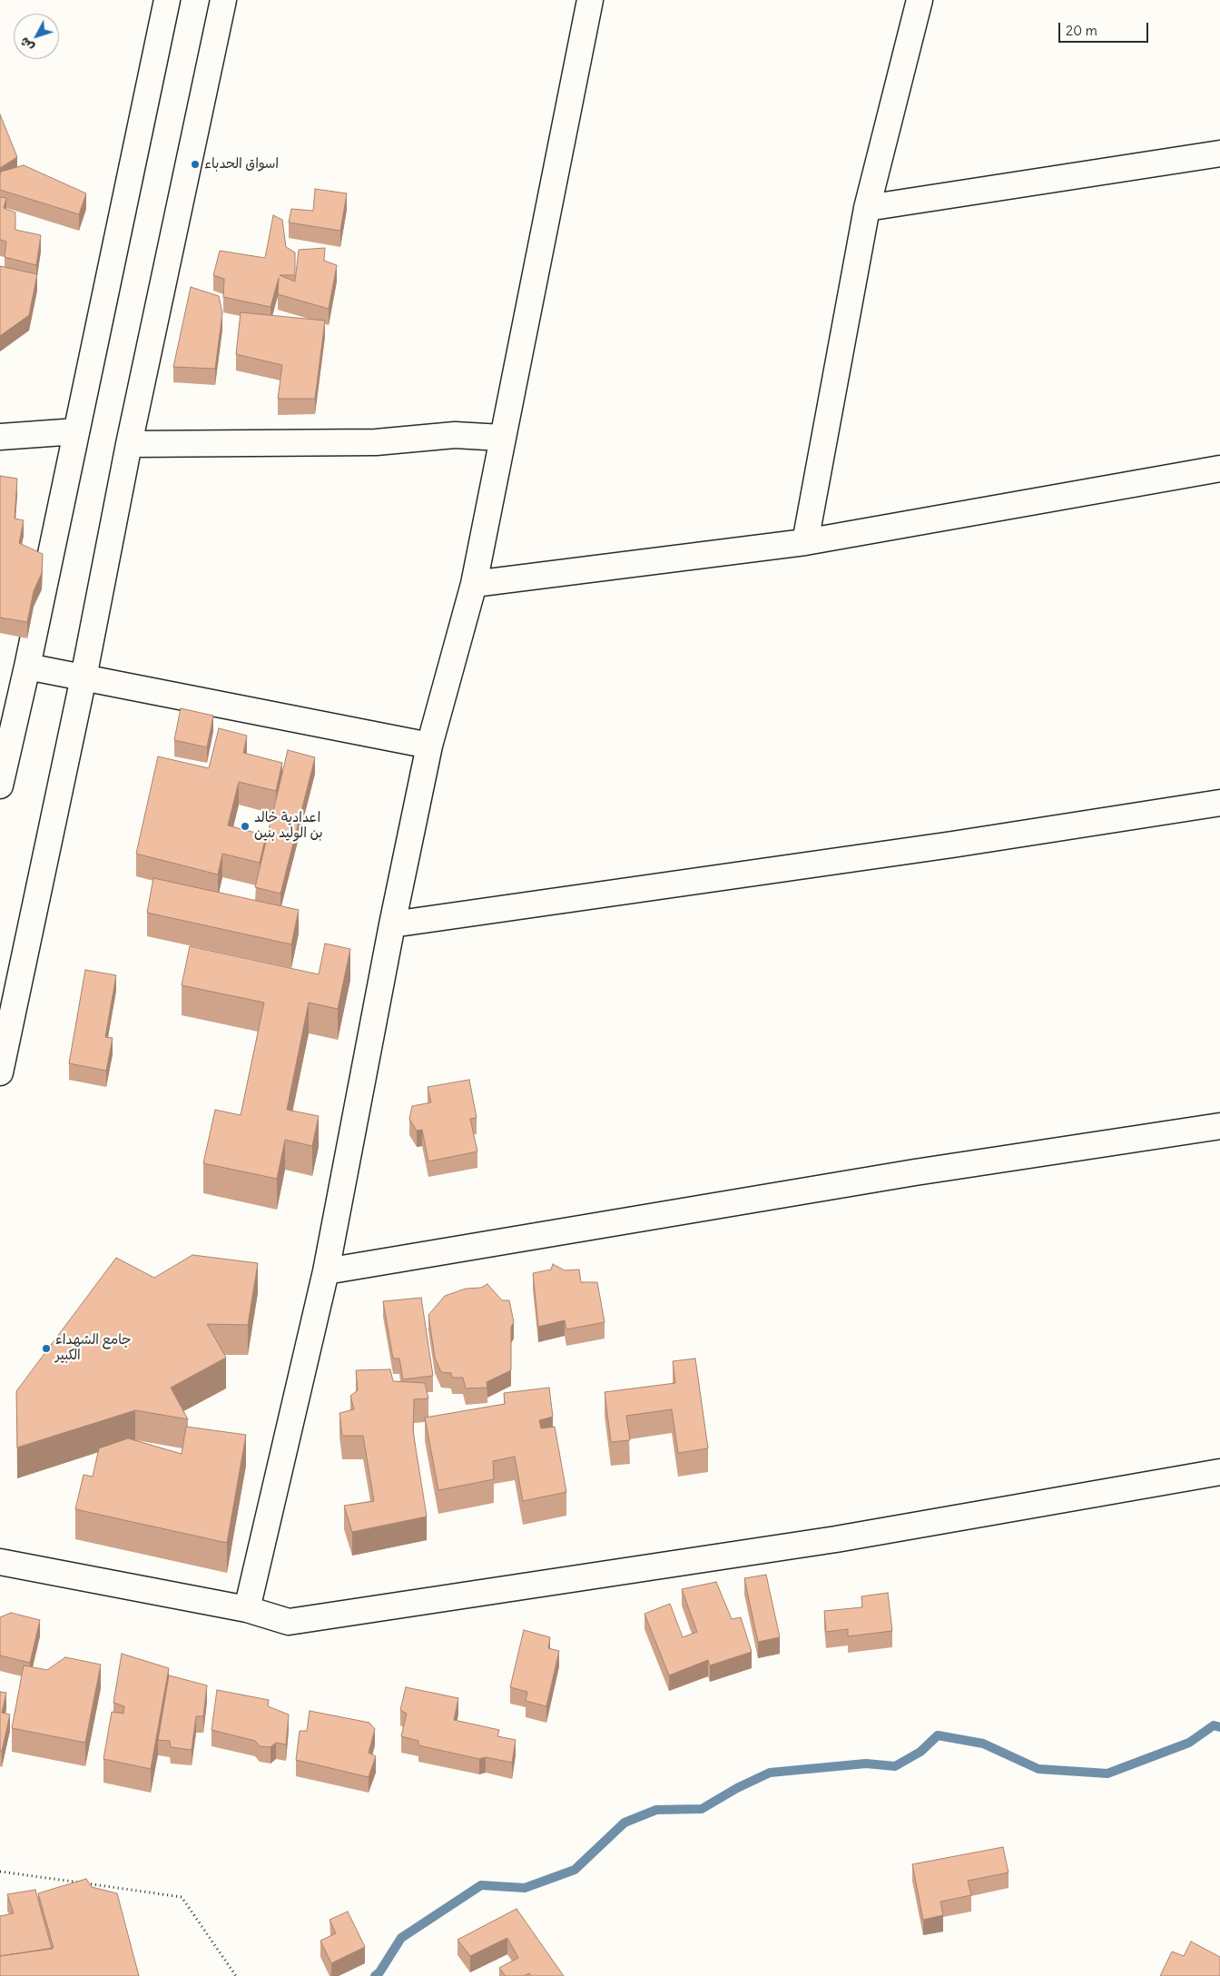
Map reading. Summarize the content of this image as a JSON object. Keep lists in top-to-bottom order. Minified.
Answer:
{"places":["اسواق الحدباء","اعدادية خالد بن الوليد بنين","جامع الشهداء الكبير"],"scale_bar":"20 m","north":"bottom left"}
